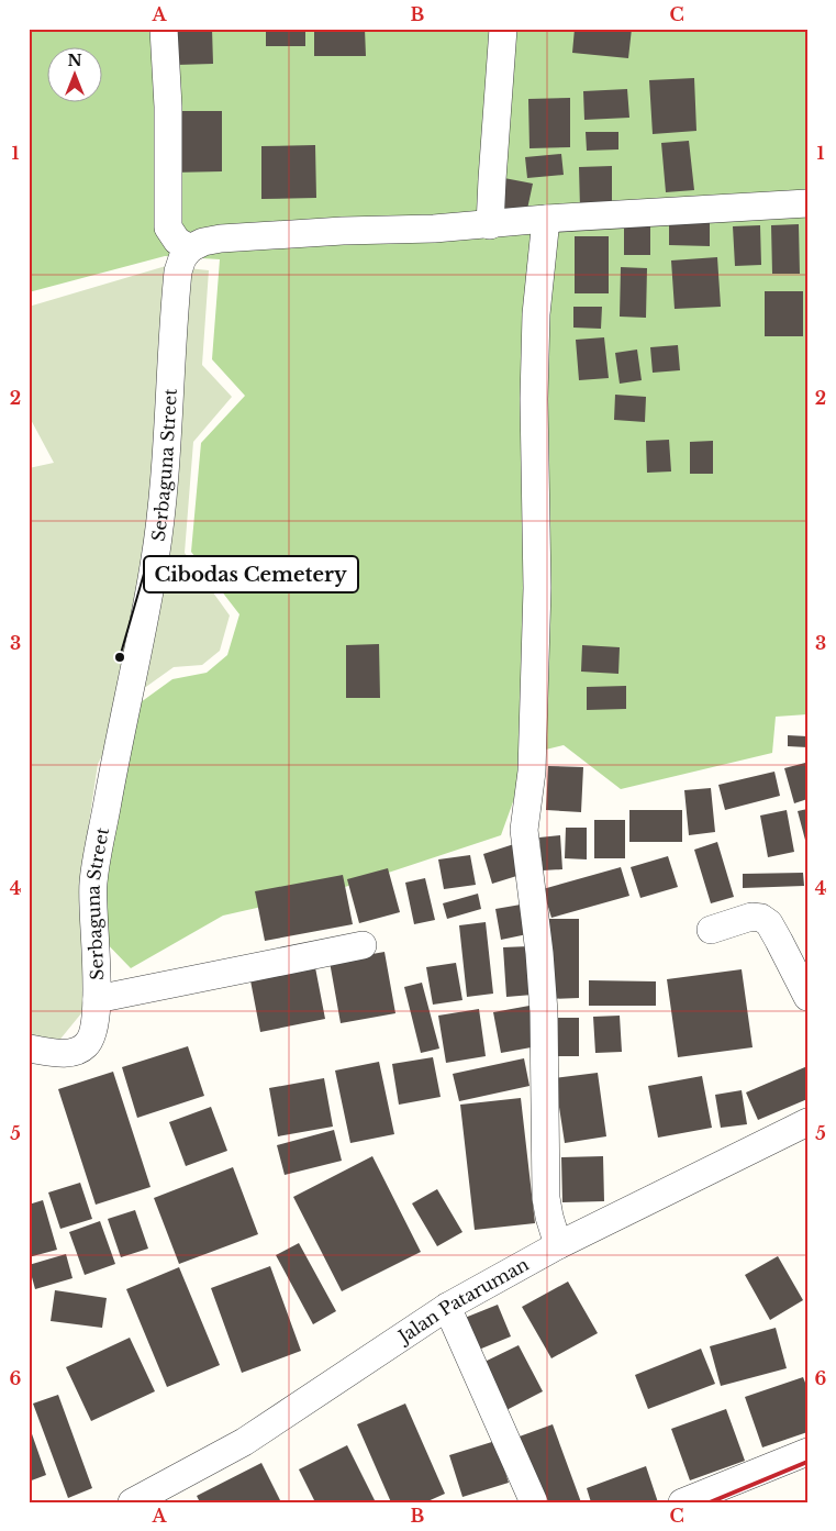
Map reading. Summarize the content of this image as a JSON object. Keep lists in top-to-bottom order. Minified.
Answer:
{"streets":{"street":["Serbaguna Street","Jalan Pataruman"]},"places":["Cibodas Cemetery"],"north":"top","grid":{"columns":["A","B","C"],"rows":["1","2","3","4","5","6"]}}
